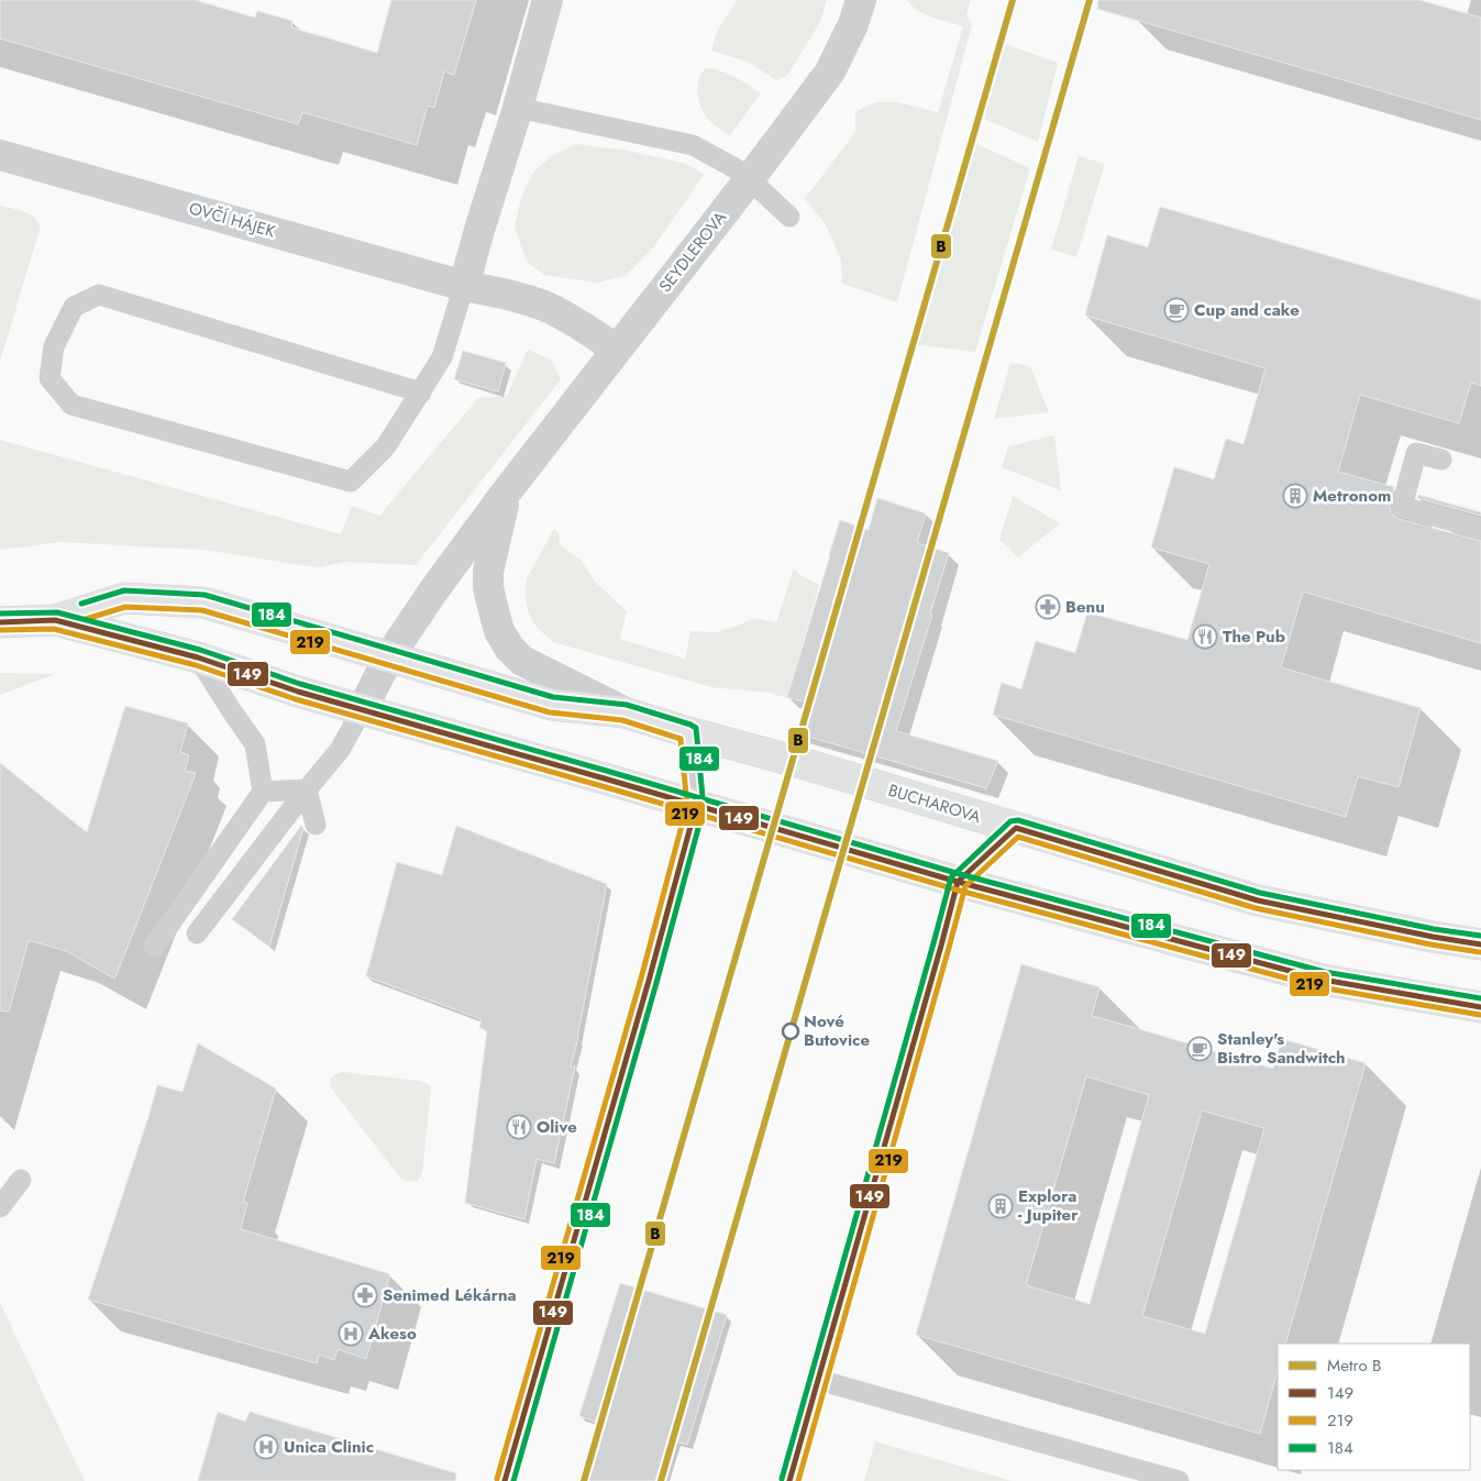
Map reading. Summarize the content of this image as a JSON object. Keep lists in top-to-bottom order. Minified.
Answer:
{"streets":{"main road":["BUCHAROVA"],"street":["OVČÍ HÁJEK","SEYDLEROVA"]},"crossings":[["OVČÍ HÁJEK","SEYDLEROVA"],["SEYDLEROVA","BUCHAROVA"]],"places":{"cafe":["Cup and cake","Stanley's Bistro Sandwitch"],"building":["Metronom","Explora - Jupiter"],"pharmacy":["Benu","Senimed Lékárna"],"restaurant":["The Pub","Olive"],"other":["Nové Butovice"],"hospital":["Akeso","Unica Clinic"]},"lines":["metro line B","transit line 184","transit line 219","transit line 149"],"legend":["Metro B","149","219","184"]}
